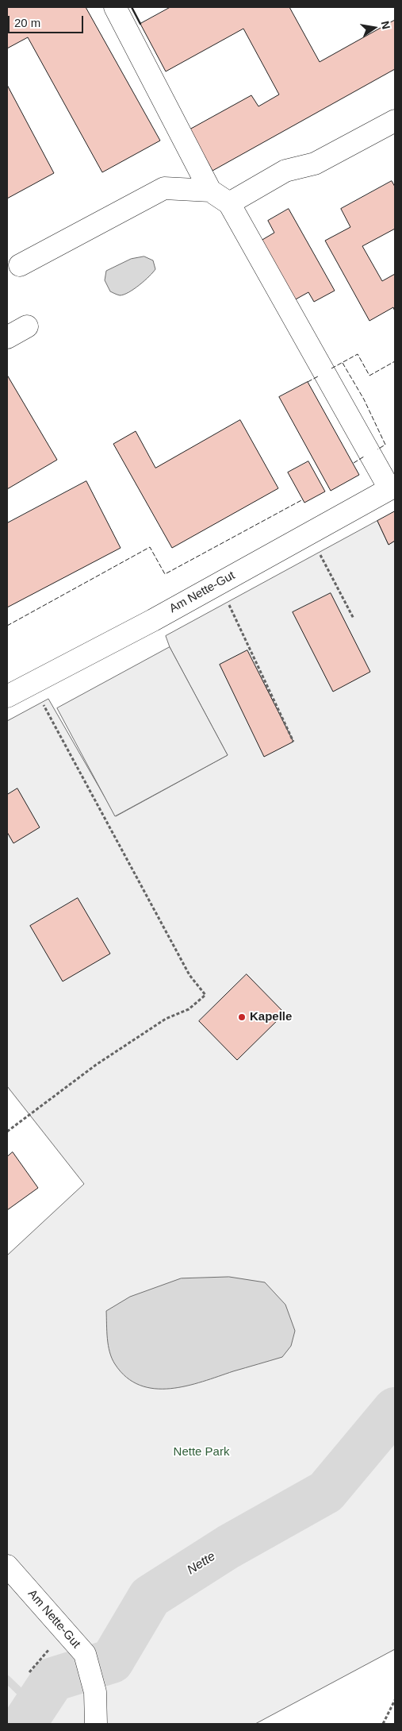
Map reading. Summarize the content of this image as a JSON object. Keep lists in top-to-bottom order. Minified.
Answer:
{"streets":{"street":["Am Nette-Gut"]},"water":["Nette"],"parks":["Nette Park"],"places":["Kapelle"],"scale_bar":"20 m","north":"right"}
